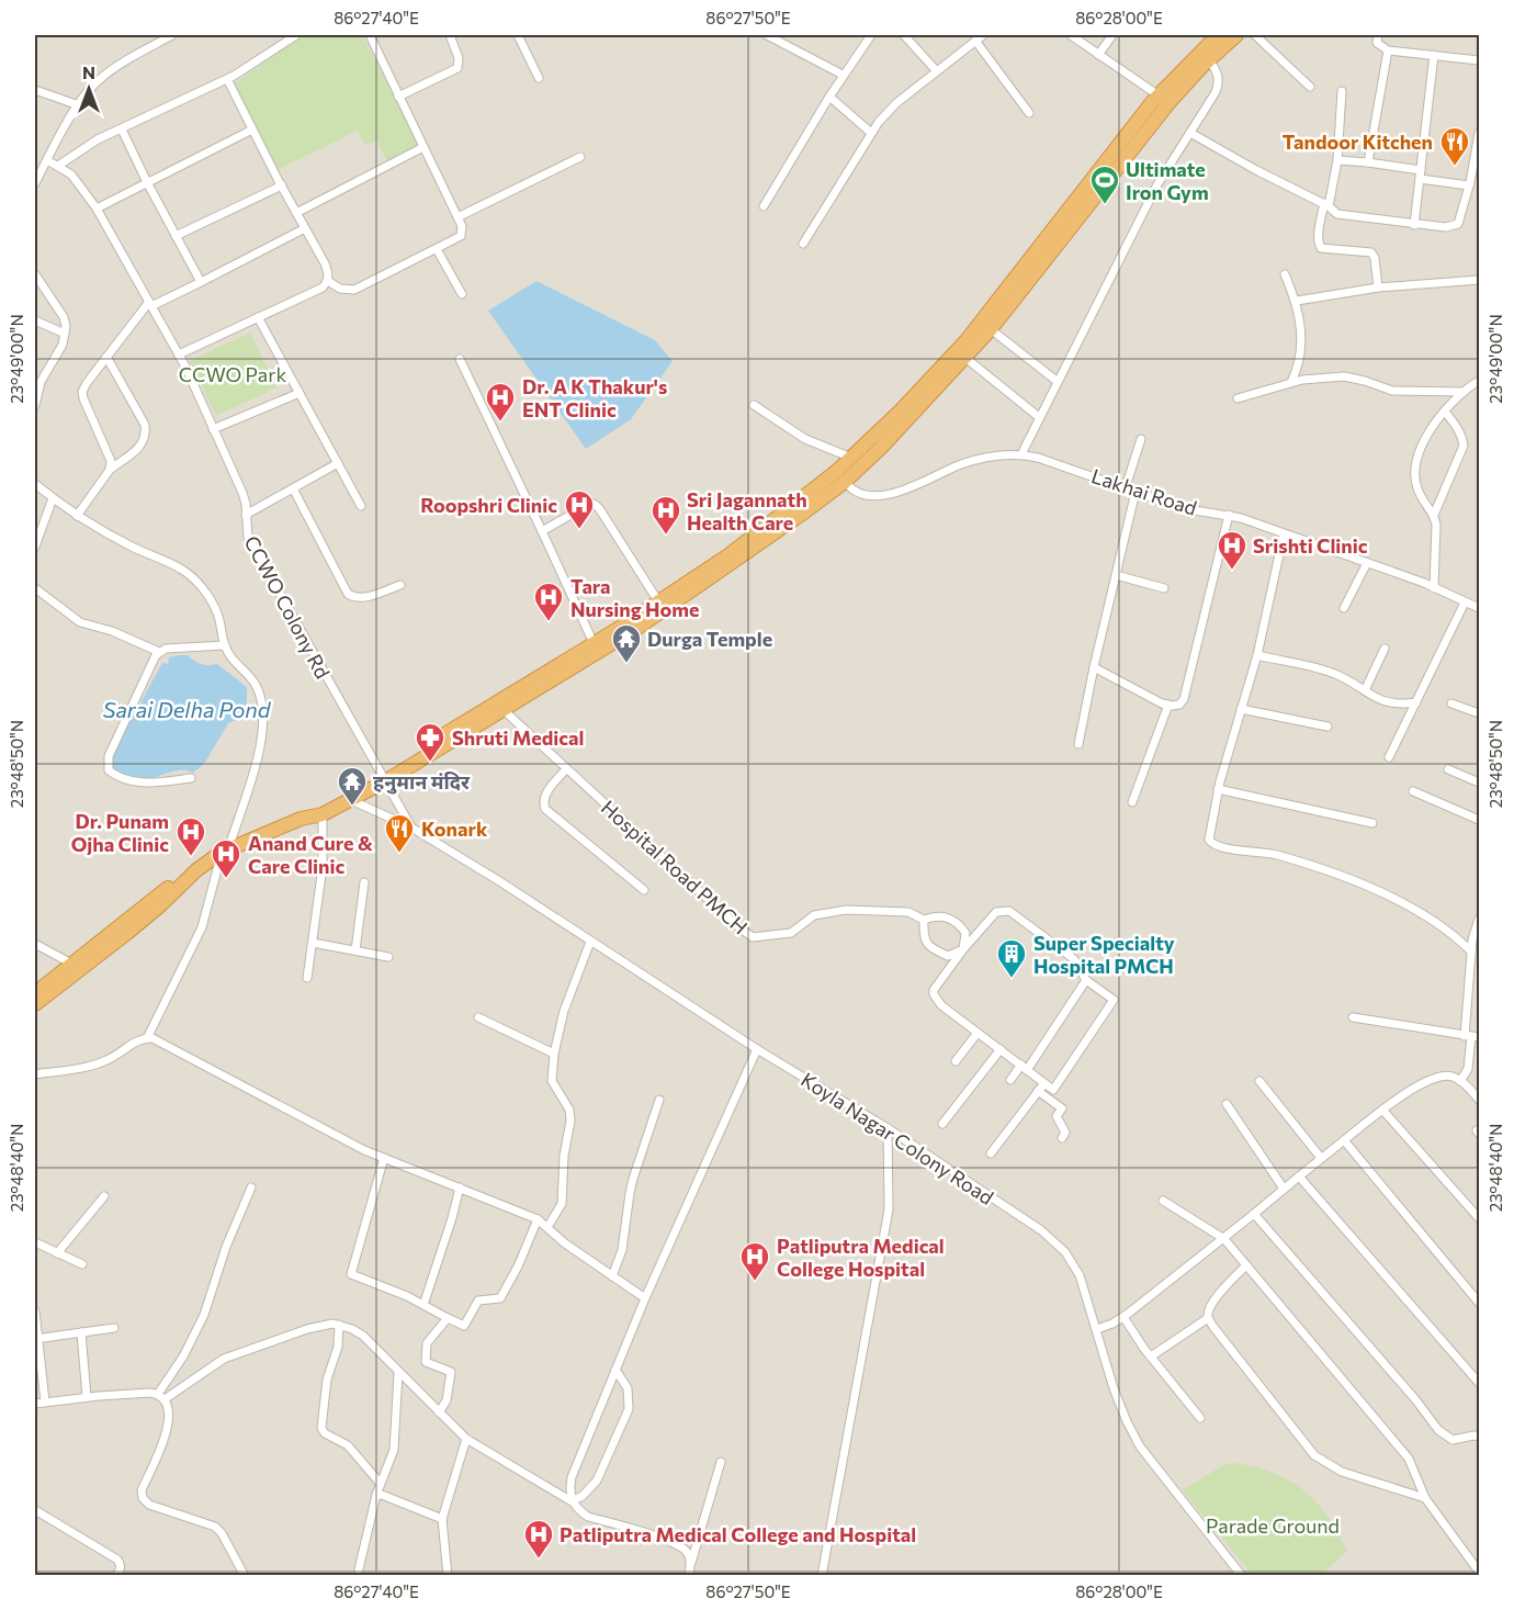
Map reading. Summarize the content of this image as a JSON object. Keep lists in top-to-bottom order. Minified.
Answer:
{"streets":{"street":["Lakhai Road","CCWO Colony Rd","Hospital Road PMCH","Koyla Nagar Colony Road"]},"crossings":[["CCWO Colony Rd","Koyla Nagar Colony Road"]],"water":["Sarai Delha Pond"],"parks":["CCWO Park","Parade Ground"],"places":{"restaurant":["Tandoor Kitchen","Konark"],"sports":["Ultimate Iron Gym"],"hospital":["Dr. A K Thakur's ENT Clinic","Roopshri Clinic","Sri Jagannath Health Care","Srishti Clinic","Tara Nursing Home","Dr. Punam Ojha Clinic","Anand Cure & Care Clinic","Patliputra Medical College Hospital","Patliputra Medical College and Hospital"],"temple":["Durga Temple","हनुमान मंदिर"],"pharmacy":["Shruti Medical"],"building":["Super Specialty Hospital PMCH"]},"north":"top","coordinates":["86°27'40\"E","86°27'50\"E","86°28'00\"E","23°49'00\"N","23°48'50\"N","23°48'40\"N"]}
